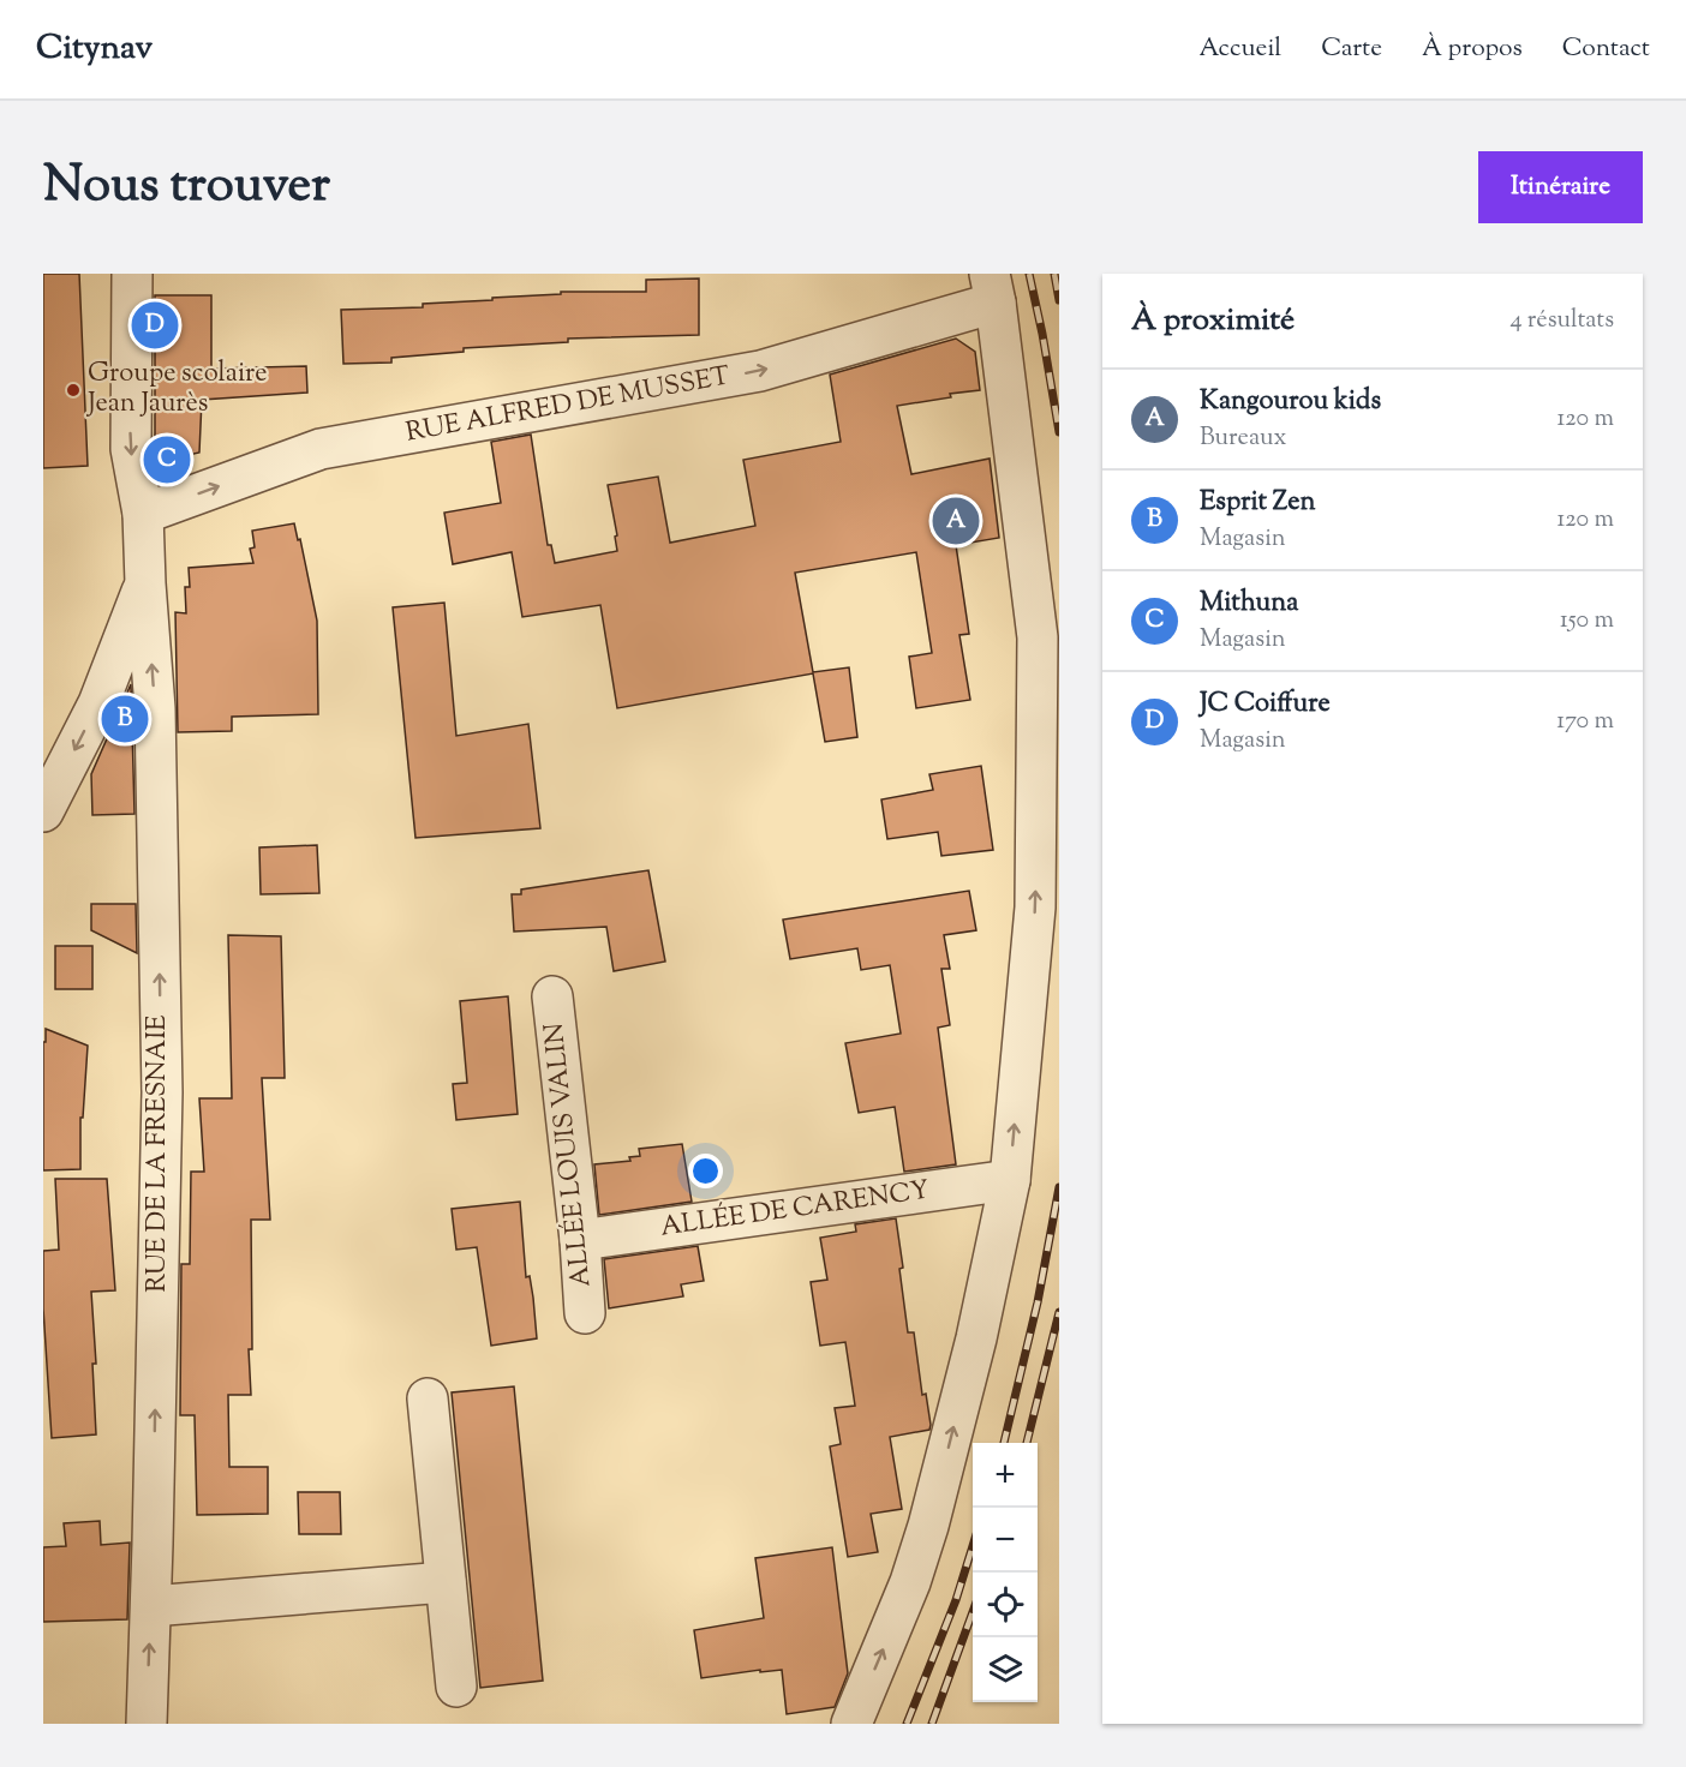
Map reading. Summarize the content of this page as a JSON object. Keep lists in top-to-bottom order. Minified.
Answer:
{"streets":{"street":["RUE ALFRED DE MUSSET","RUE DE LA FRESNAIE","ALLÉE LOUIS VALIN","ALLÉE DE CARENCY"]},"crossings":[["RUE ALFRED DE MUSSET","RUE DE LA FRESNAIE"],["ALLÉE LOUIS VALIN","ALLÉE DE CARENCY"]],"one_way":["RUE ALFRED DE MUSSET"],"places":["Groupe scolaire Jean Jaurès"],"page":{"header":"Citynav","nav":["Accueil","Carte","À propos","Contact"],"title":"Nous trouver","buttons":"Itinéraire","heading":["À proximité","4 résultats"],"pins":["D","C","A","B"],"list":[{"mark":"A","name":"Kangourou kids","note":"Bureaux","value":"120 m"},{"mark":"B","name":"Esprit Zen","note":"Magasin","value":"120 m"},{"mark":"C","name":"Mithuna","note":"Magasin","value":"150 m"},{"mark":"D","name":"JC Coiffure","note":"Magasin","value":"170 m"}],"map_buttons":["+","−"]}}
